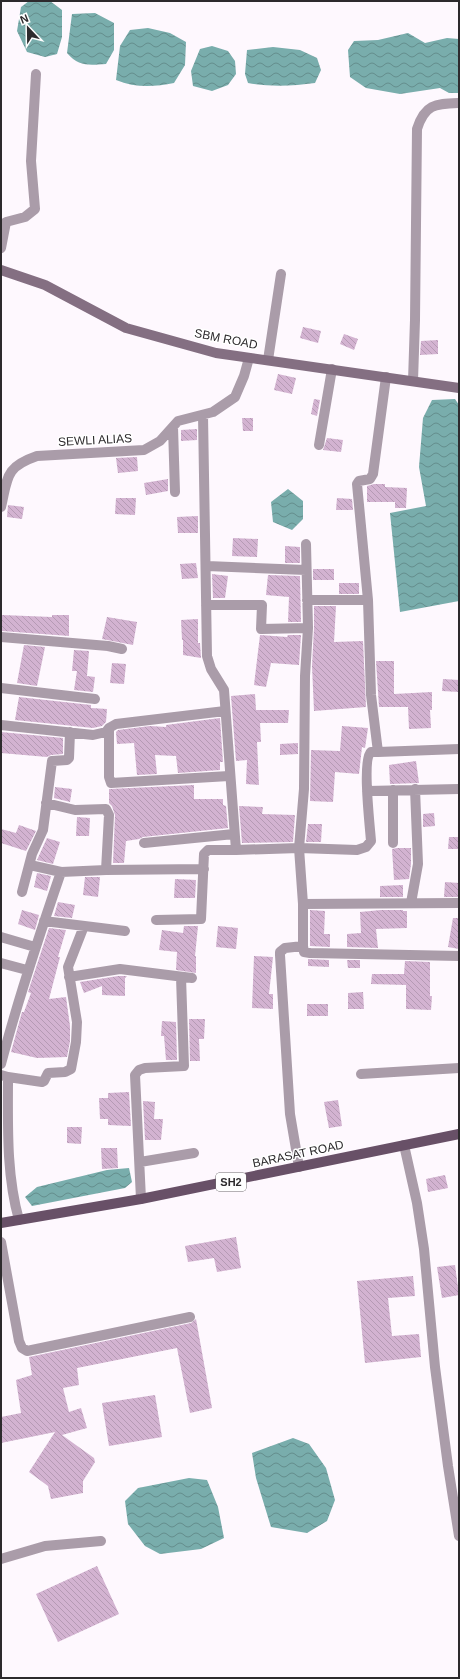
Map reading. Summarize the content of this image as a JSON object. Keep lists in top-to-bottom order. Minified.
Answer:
{"streets":{"main road":["BARASAT ROAD","SH2"],"street":["SBM ROAD","SEWLI ALIAS"]},"crossings":[["SBM ROAD","SEWLI ALIAS"]],"north":"top"}
